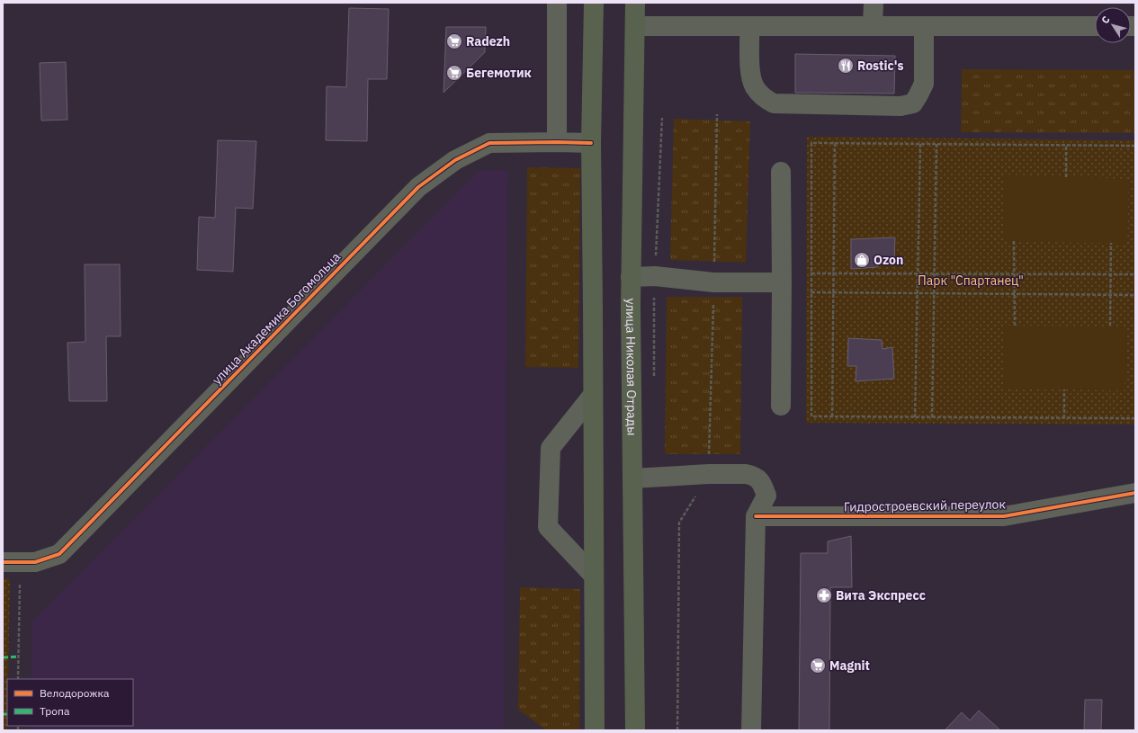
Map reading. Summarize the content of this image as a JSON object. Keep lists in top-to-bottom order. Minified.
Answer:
{"streets":{"main road":["улица Николая Отрады"],"street":["улица Академика Богомольца","Гидростроевский переулок"]},"parks":["Парк \"Спартанец\""],"places":{"supermarket":["Radezh","Бегемотик","Magnit"],"restaurant":["Rostic's"],"shop":["Ozon"],"pharmacy":["Вита Экспресс"]},"legend":["Велодорожка","Тропа"],"north":"top left"}
